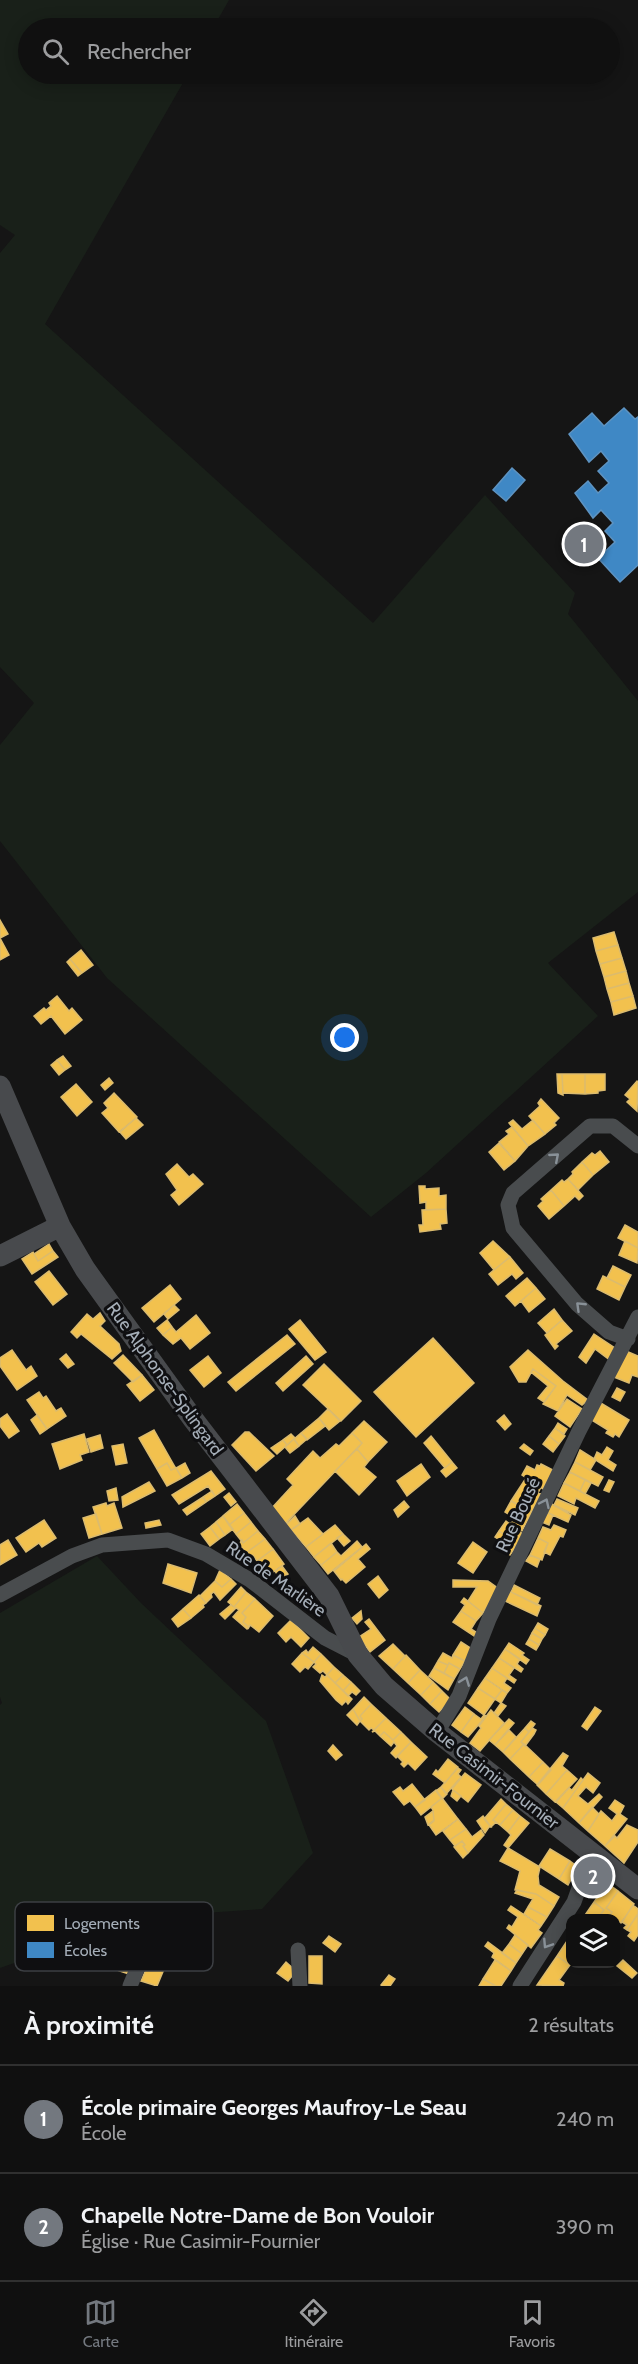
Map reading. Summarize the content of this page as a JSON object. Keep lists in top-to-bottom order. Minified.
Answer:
{"streets":{"street":["Rue Alphonse-Splingard","Rue Bousé","Rue de Marlière","Rue Casimir-Fournier"]},"crossings":[["Rue Alphonse-Splingard","Rue de Marlière"],["Rue Alphonse-Splingard","Rue Casimir-Fournier"],["Rue Bousé","Rue Casimir-Fournier"],["Rue de Marlière","Rue Casimir-Fournier"]],"one_way":["Rue Bousé"],"legend":["Logements","Écoles"],"page":{"search":"Rechercher","pins":["1","2"],"heading":["À proximité","2 résultats"],"list":[{"mark":"1","name":"École primaire Georges Maufroy-Le Seau","note":"École","value":"240 m"},{"mark":"2","name":"Chapelle Notre-Dame de Bon Vouloir","note":"Église · Rue Casimir-Fournier","value":"390 m"}],"nav":["Carte","Itinéraire","Favoris"]}}
